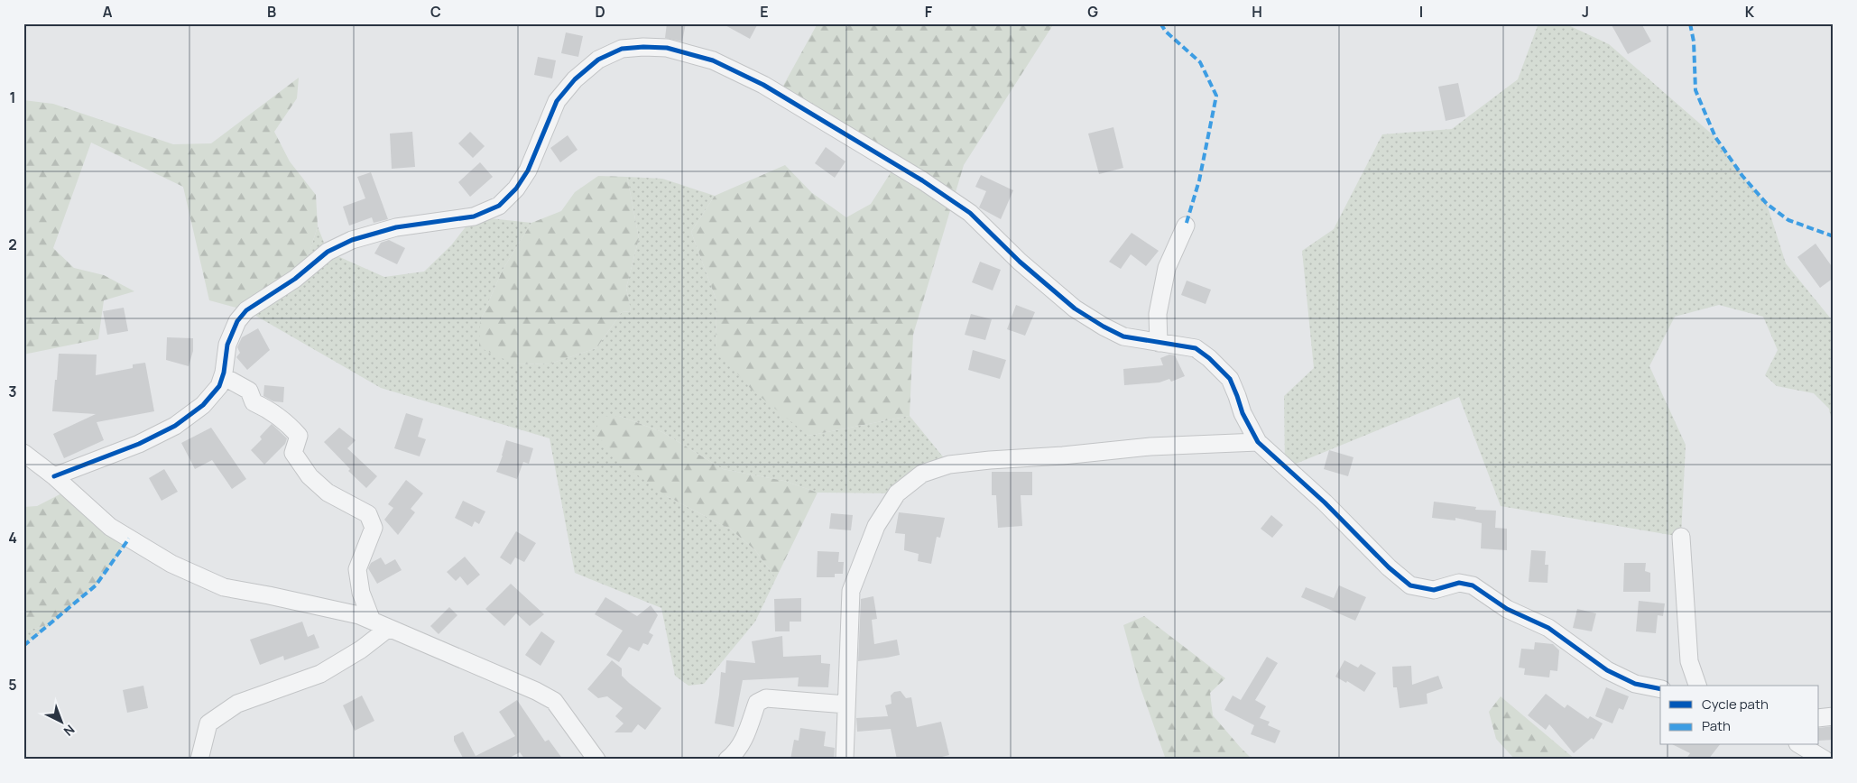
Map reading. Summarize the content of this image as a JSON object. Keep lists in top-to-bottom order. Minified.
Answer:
{"legend":["Cycle path","Path"],"north":"bottom right","grid":{"columns":["A","B","C","D","E","F","G","H","I","J","K"],"rows":["1","2","3","4","5"]}}
